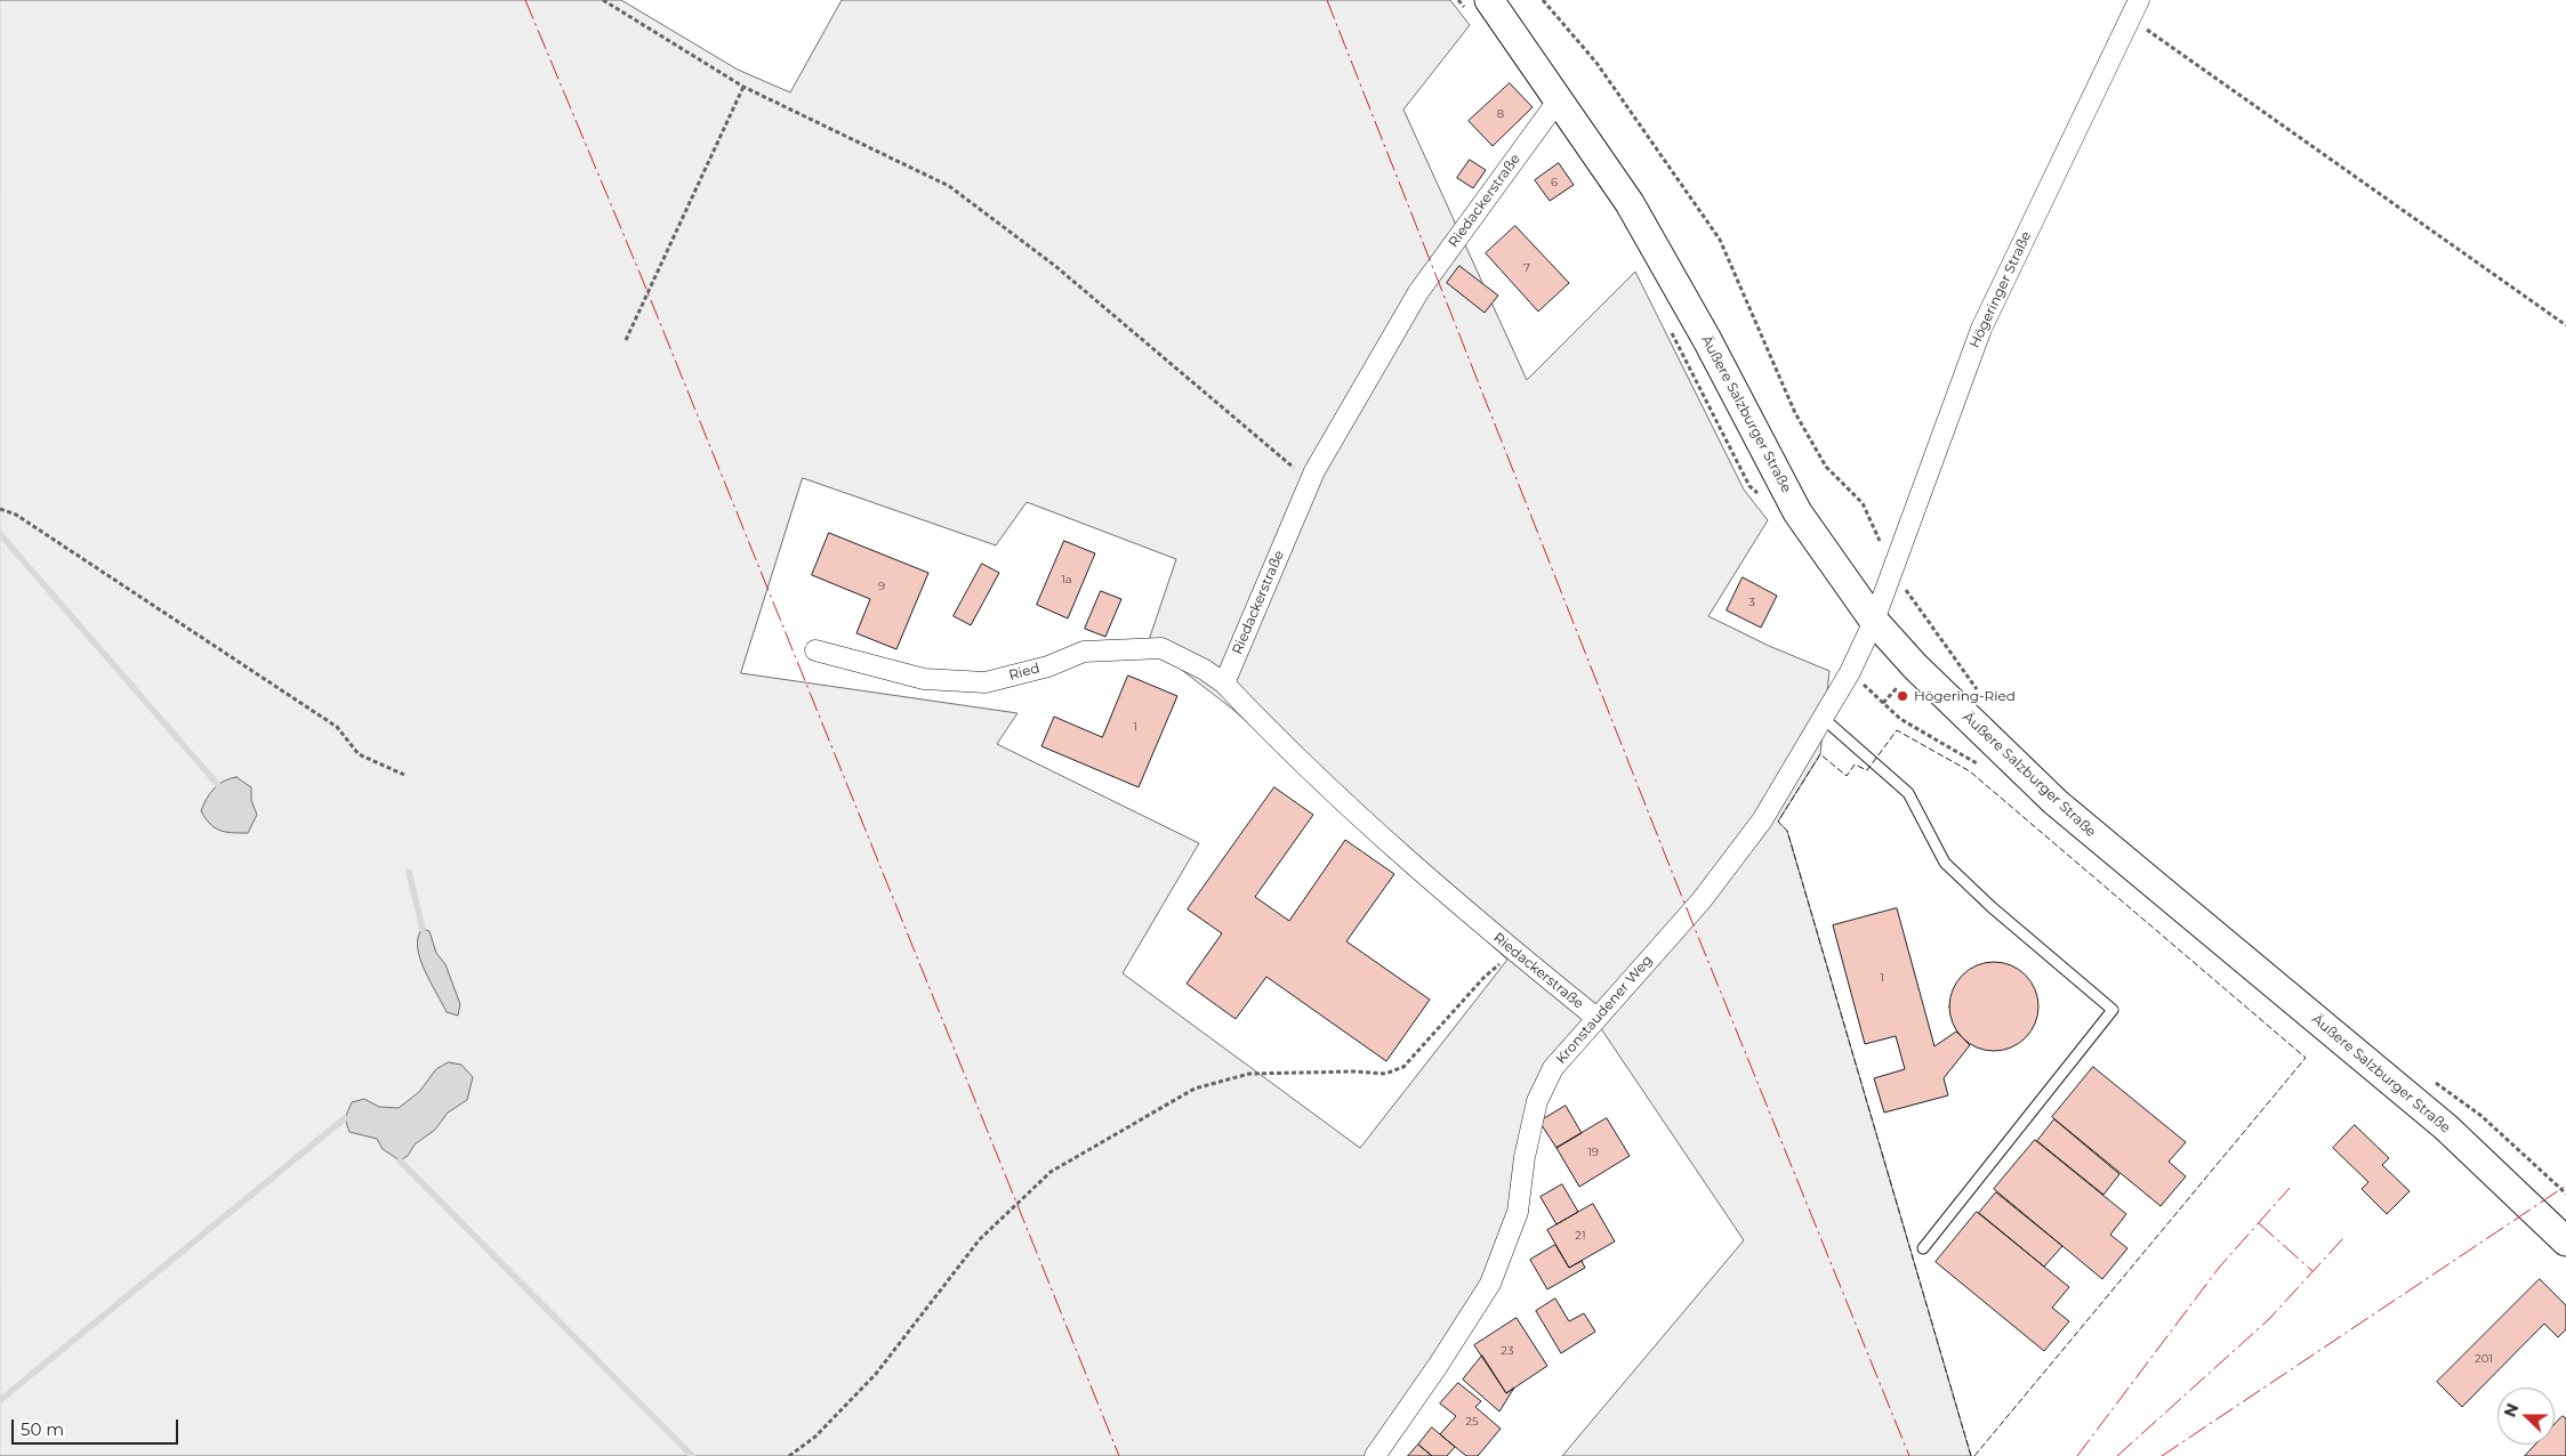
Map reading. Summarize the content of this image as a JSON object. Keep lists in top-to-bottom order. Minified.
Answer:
{"streets":{"main road":["Äußere Salzburger Straße"],"street":["Riedackerstraße","Högeringer Straße","Ried","Kronstaudener Weg"]},"crossings":[["Riedackerstraße","Äußere Salzburger Straße"],["Riedackerstraße","Ried"],["Riedackerstraße","Kronstaudener Weg"],["Högeringer Straße","Äußere Salzburger Straße"],["Högeringer Straße","Kronstaudener Weg"],["Äußere Salzburger Straße","Kronstaudener Weg"]],"places":["Högering-Ried"],"house_numbers":["8","6","7","1a","9","3","1","1","19","21","23","201","25"],"scale_bar":"50 m","north":"left"}
